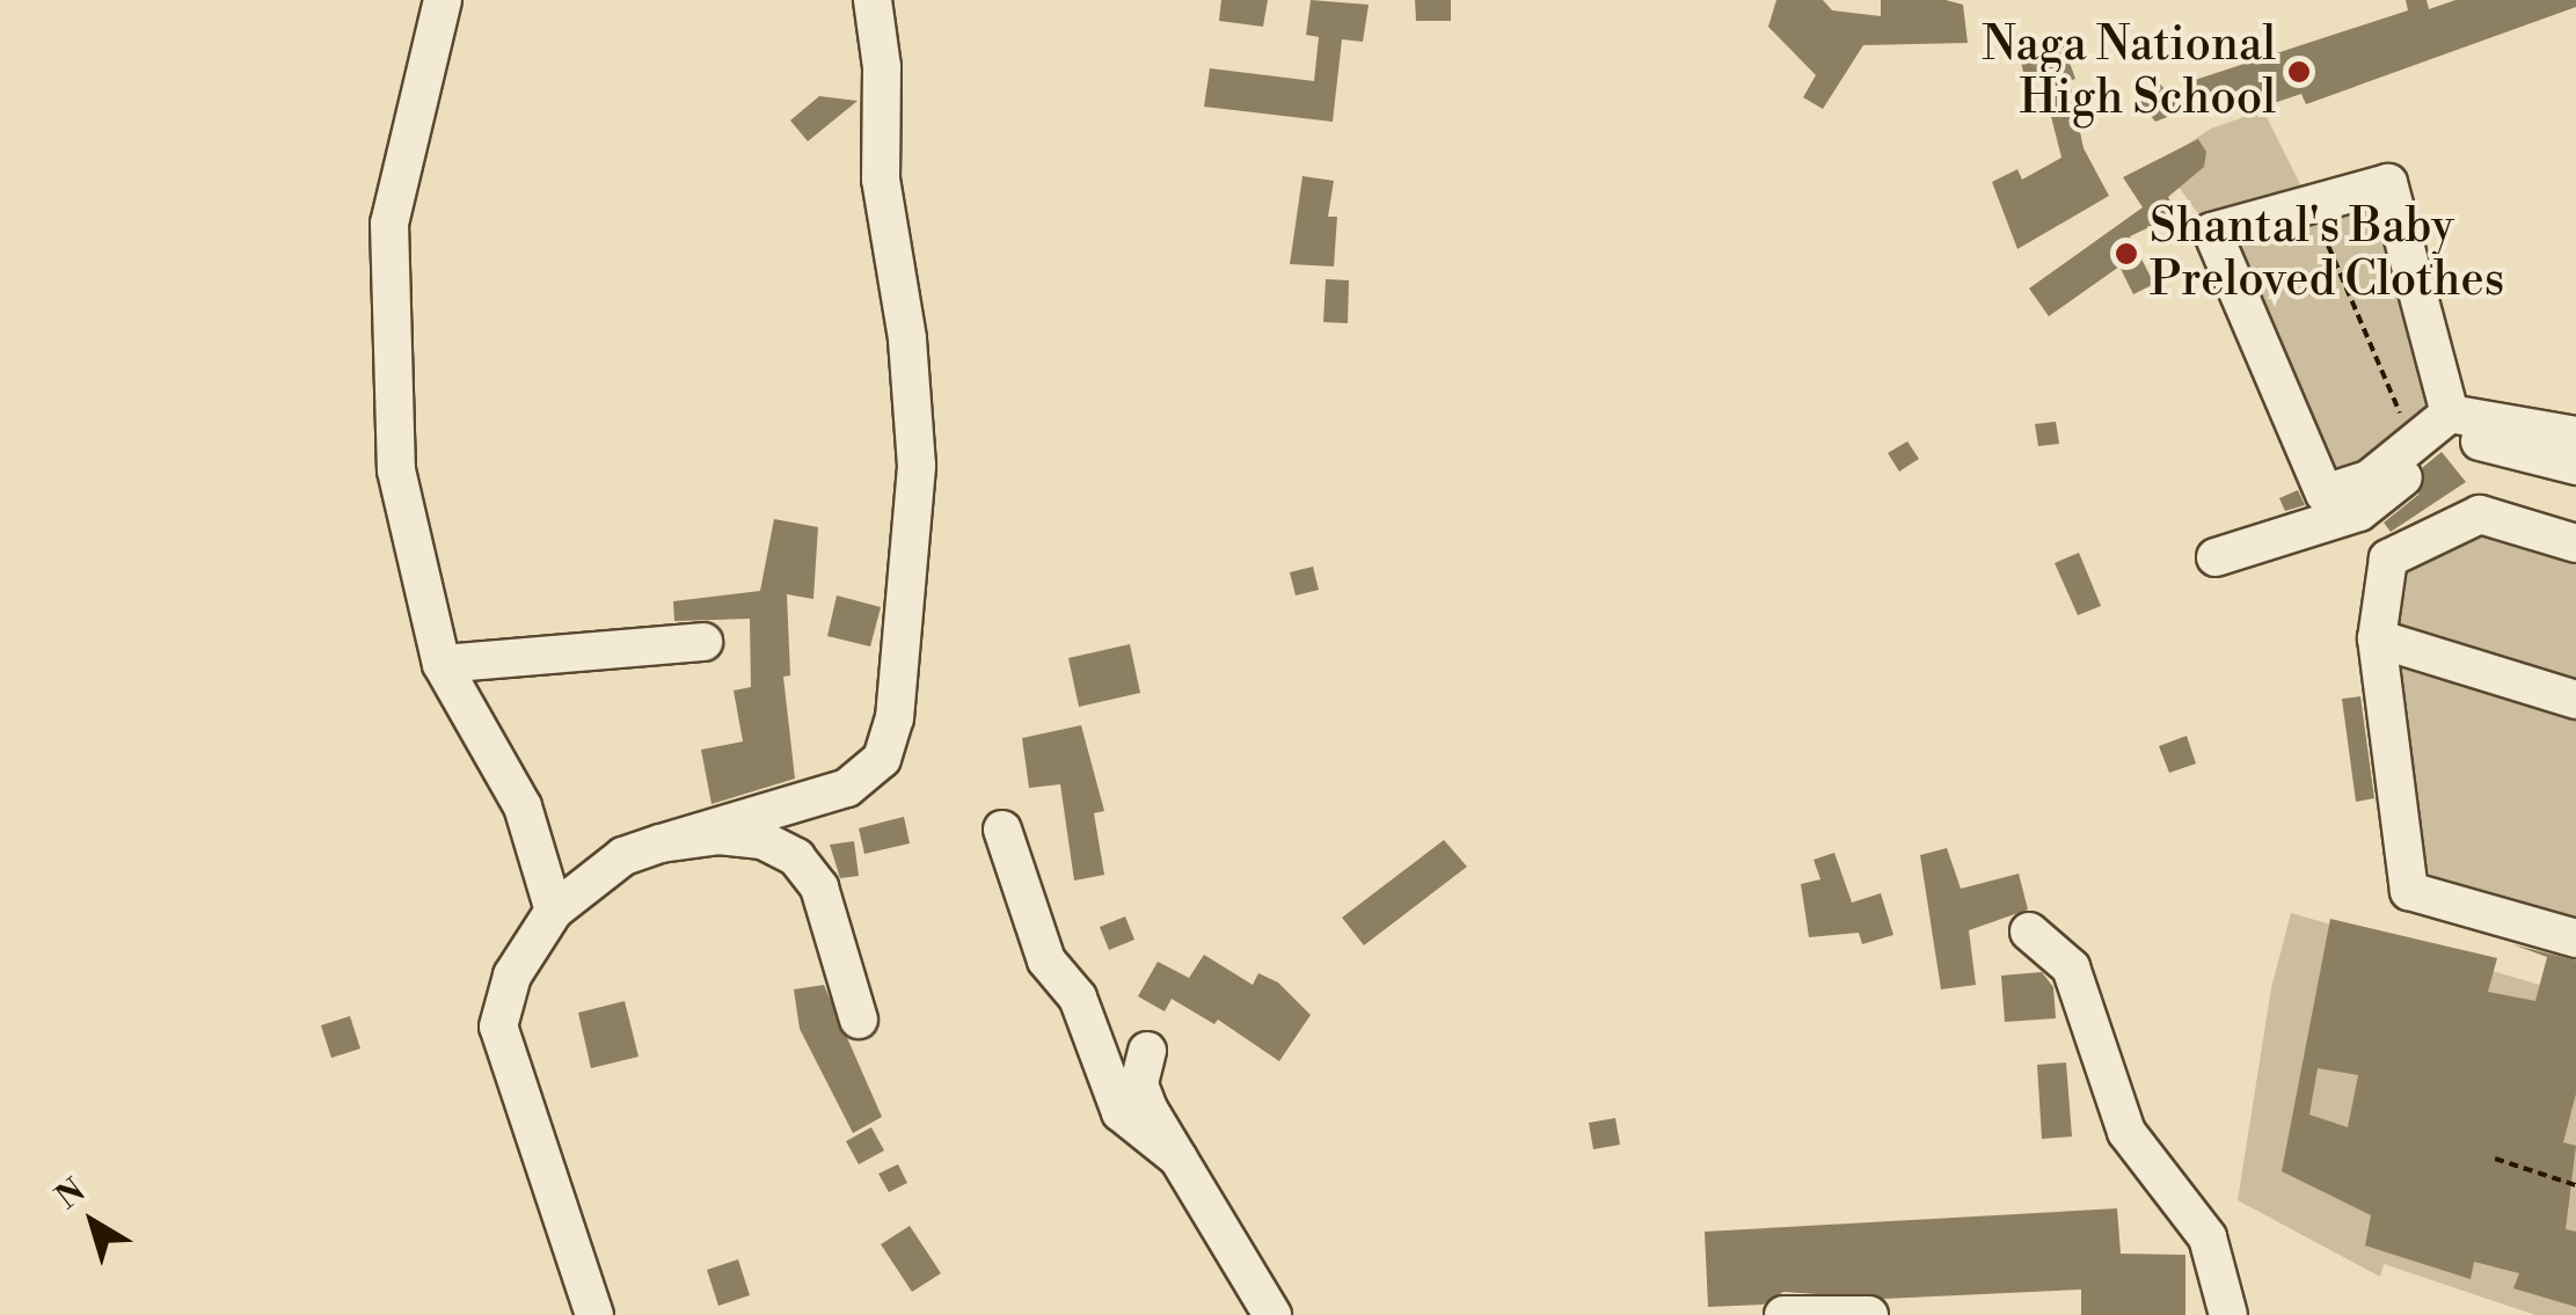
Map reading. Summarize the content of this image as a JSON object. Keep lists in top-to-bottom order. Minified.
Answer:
{"places":["Naga National High School","Shantal's Baby Preloved Clothes"],"north":"top left"}
